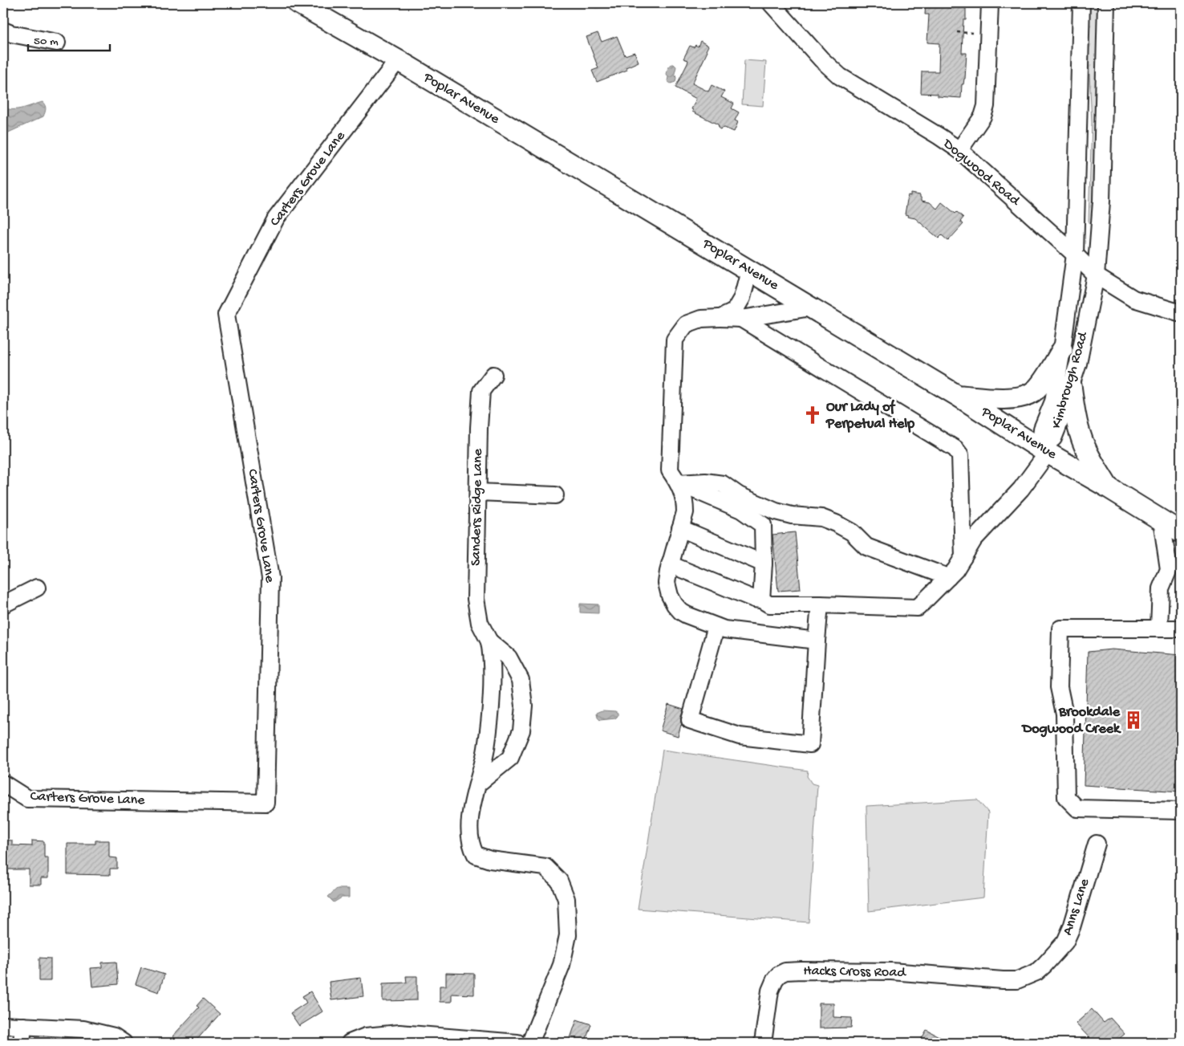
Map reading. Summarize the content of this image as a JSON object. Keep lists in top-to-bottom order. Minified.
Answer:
{"streets":{"main road":["Poplar Avenue"],"street":["Dogwood Road","Carters Grove Lane","Kimbrough Road","Sanders Ridge Lane","Anns Lane","Hacks Cross Road"]},"crossings":[["Poplar Avenue","Carters Grove Lane"],["Poplar Avenue","Kimbrough Road"],["Dogwood Road","Kimbrough Road"],["Anns Lane","Hacks Cross Road"]],"places":{"church":["Our Lady of Perpetual Help"],"building":["Brookdale Dogwood Creek"]},"scale_bar":"50 m"}
